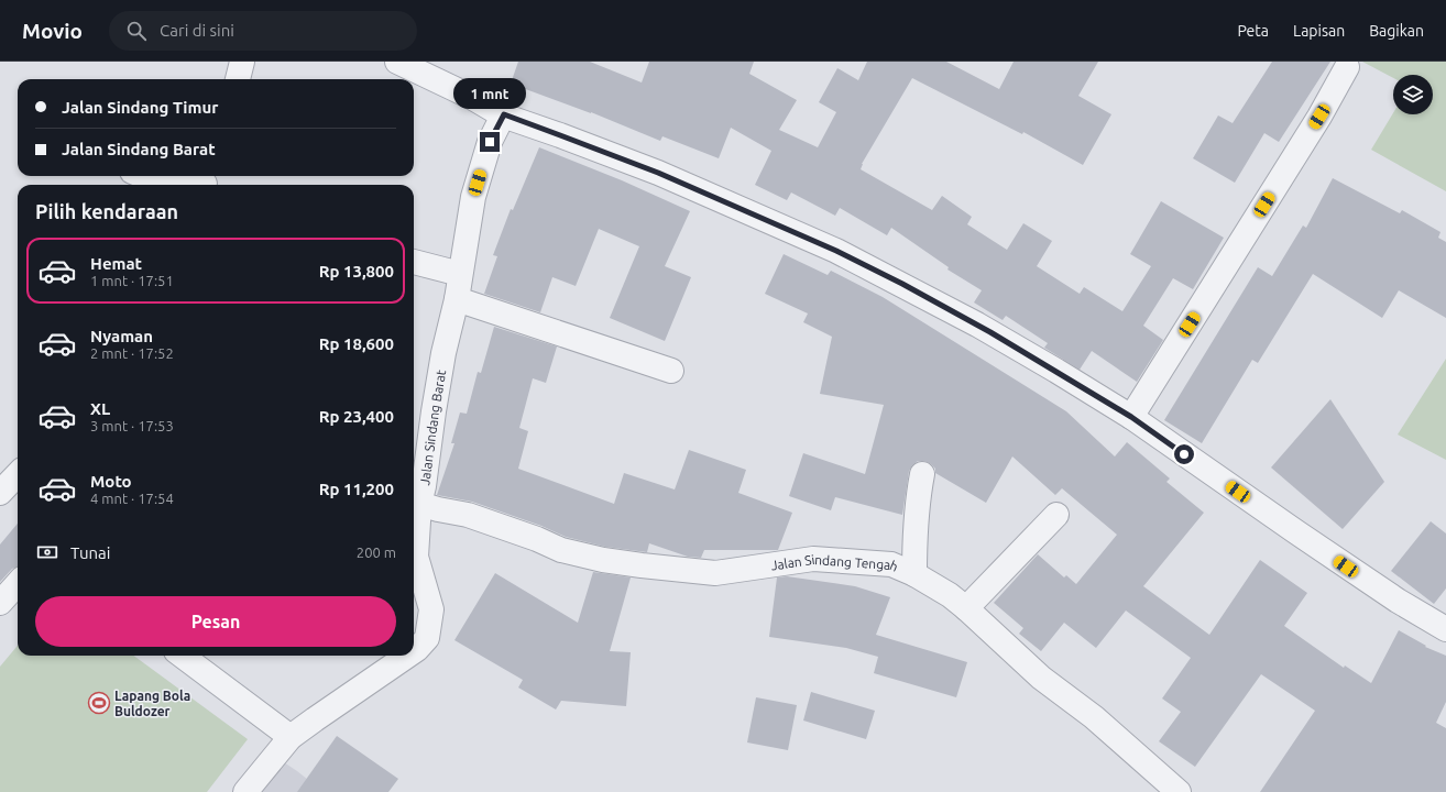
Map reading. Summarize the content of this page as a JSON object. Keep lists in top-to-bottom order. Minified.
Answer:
{"streets":{"street":["Jalan Sindang Barat","Jalan Sindang Tengah"]},"crossings":[["Jalan Sindang Barat","Jalan Sindang Tengah"]],"places":{"sports":["Lapang Bola Buldozer"]},"page":{"header":"Movio","search":"Cari di sini","nav":["Peta","Lapisan","Bagikan"],"bubble":"1 mnt","banner":["Jalan Sindang Timur","Jalan Sindang Barat"],"heading":"Pilih kendaraan","list":[{"name":"Hemat","note":"1 mnt · 17:51","value":"Rp 13,800"},{"name":"Nyaman","note":"2 mnt · 17:52","value":"Rp 18,600"},{"name":"XL","note":"3 mnt · 17:53","value":"Rp 23,400"},{"name":"Moto","note":"4 mnt · 17:54","value":"Rp 11,200"}],"pay":["Tunai","200 m"],"buttons":"Pesan"}}
